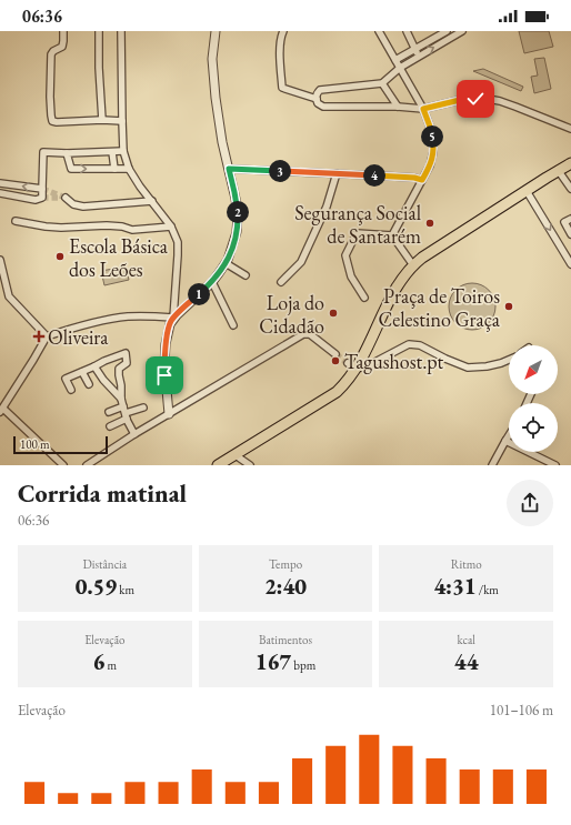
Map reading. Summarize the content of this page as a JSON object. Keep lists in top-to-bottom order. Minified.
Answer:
{"places":{"other":["Segurança Social de Santarém","Escola Básica dos Leões","Praça de Toiros Celestino Graça","Loja do Cidadão","Tagushost.pt"],"health":["Oliveira"]},"scale_bar":"100 m","north":"bottom left","page":{"status":"06:36","pins":["5","3","4","2","1"],"scale":"100 m","heading":["Corrida matinal","06:36"],"stats":[["Distância","0.59 km"],["Tempo","2:40"],["Ritmo","4:31 /km"],["Elevação","6 m"],["Batimentos","167 bpm"],["kcal","44"]],"chart":["Elevação","101–106 m"]}}
